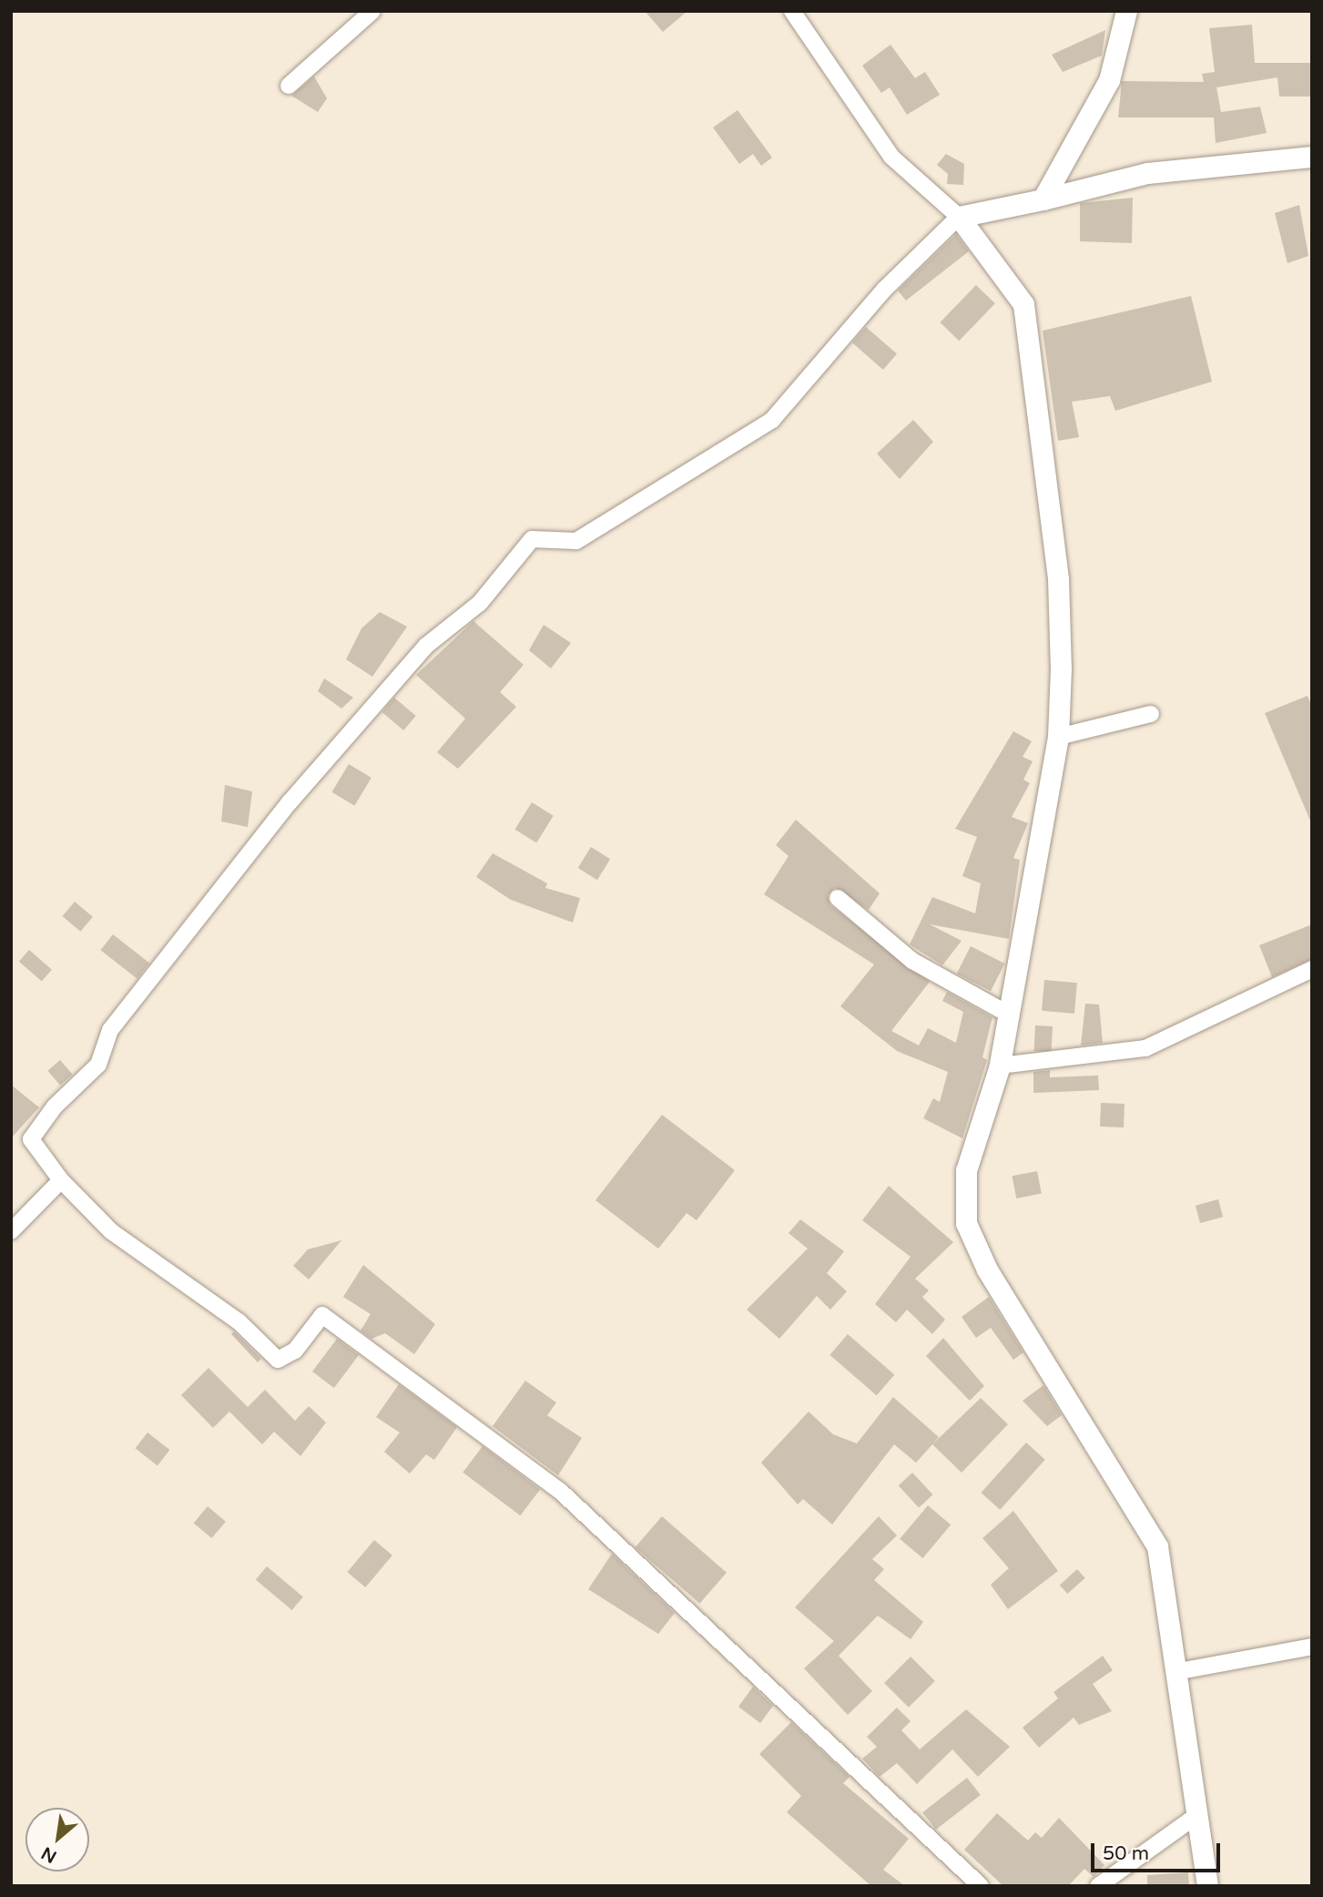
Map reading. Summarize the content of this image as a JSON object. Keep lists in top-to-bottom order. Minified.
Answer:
{"scale_bar":"50 m","north":"bottom left"}
